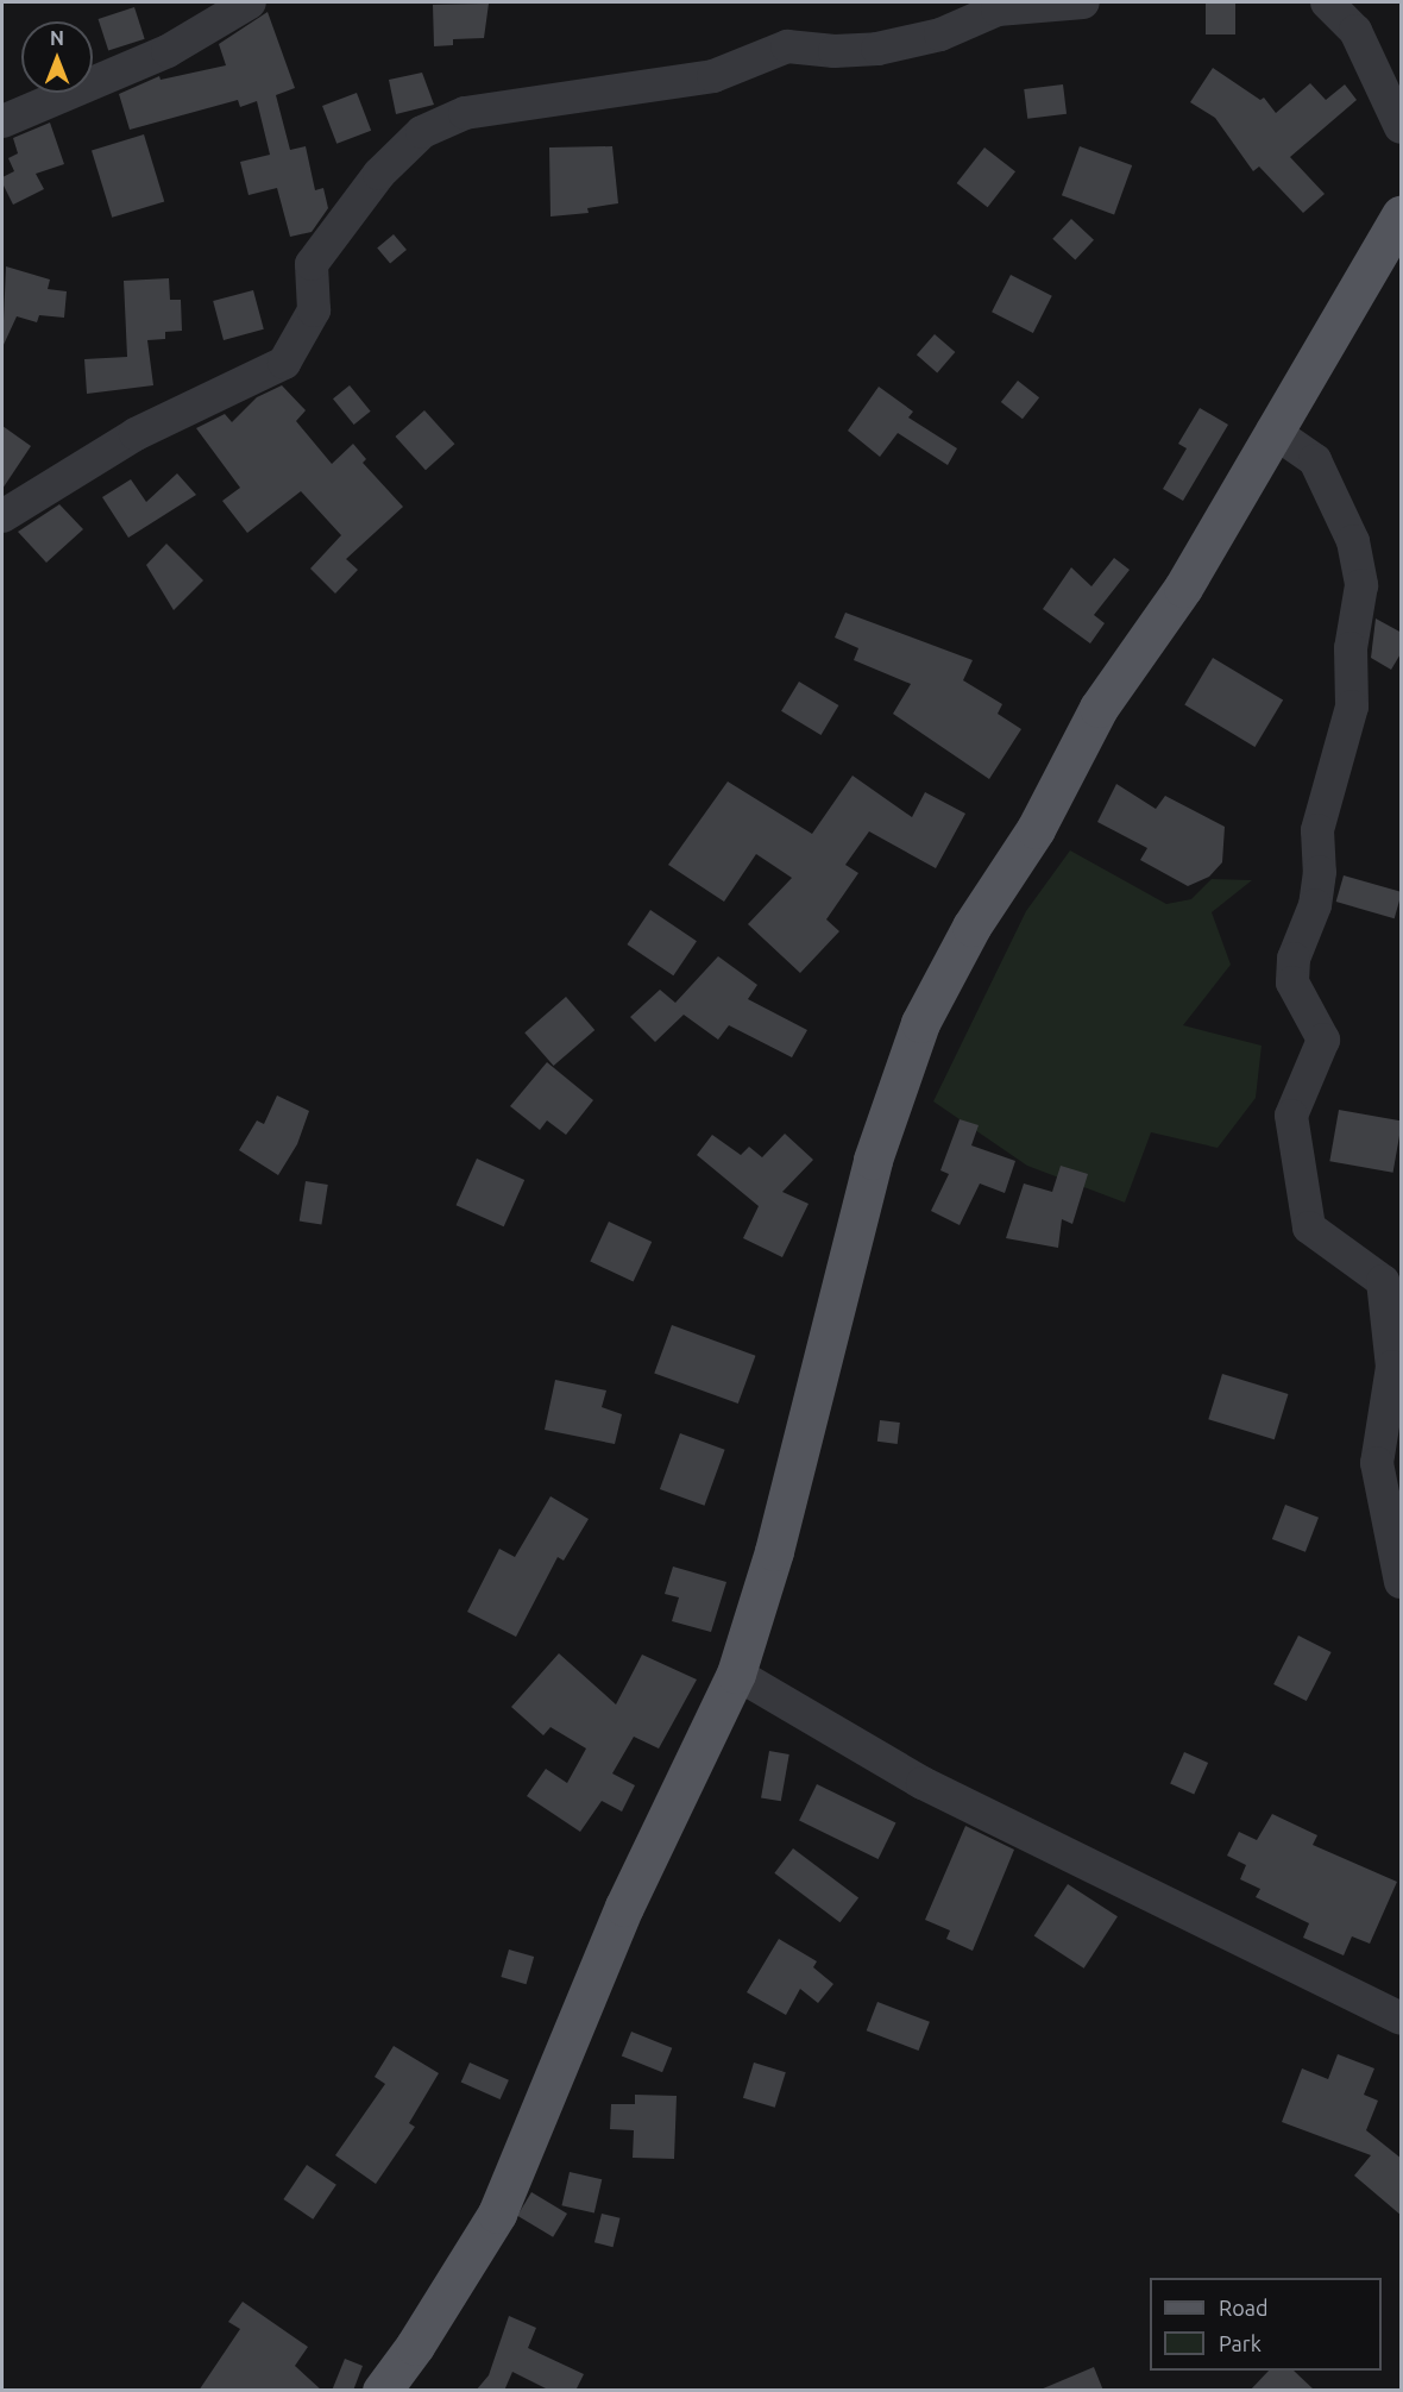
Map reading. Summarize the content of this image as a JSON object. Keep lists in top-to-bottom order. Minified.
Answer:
{"legend":["Road","Park"],"north":"top"}
